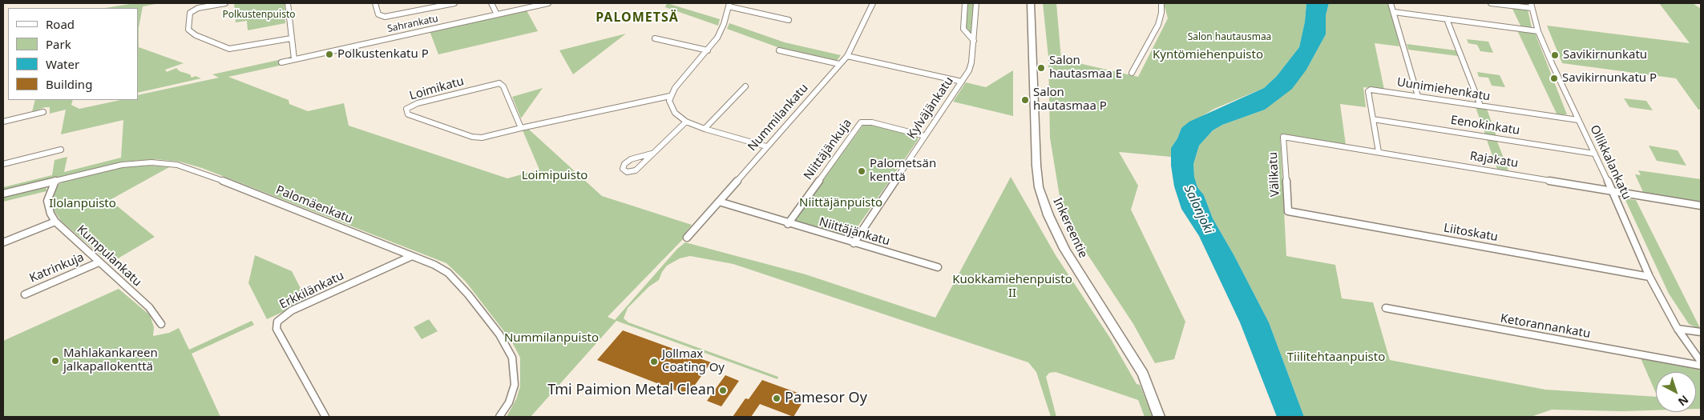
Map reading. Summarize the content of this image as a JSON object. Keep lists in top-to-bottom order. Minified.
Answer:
{"streets":{"street":["Sahrankatu","Loimikatu","Uunimiehenkatu","Kylväjänkatu","Nummilankatu","Eenokinkatu","Niittäjänkuja","Rajakatu","Ollikkalankatu","Välikatu","Palomäenkatu","Inkereentie","Niittäjänkatu","Liitoskatu","Kumpulankatu","Katrinkuja","Erkkilänkatu","Ketorannankatu"]},"crossings":[["Uunimiehenkatu","Eenokinkatu"],["Uunimiehenkatu","Rajakatu"],["Uunimiehenkatu","Ollikkalankatu"],["Kylväjänkatu","Niittäjänkuja"],["Kylväjänkatu","Niittäjänkatu"],["Nummilankatu","Niittäjänkatu"],["Eenokinkatu","Ollikkalankatu"],["Niittäjänkuja","Niittäjänkatu"],["Rajakatu","Ollikkalankatu"],["Rajakatu","Välikatu"],["Ollikkalankatu","Liitoskatu"],["Välikatu","Liitoskatu"],["Palomäenkatu","Kumpulankatu"],["Palomäenkatu","Erkkilänkatu"],["Kumpulankatu","Katrinkuja"]],"districts":["PALOMETSÄ"],"water":["Salonjoki"],"parks":["Polkustenpuisto","Salon hautausmaa","Kyntömiehenpuisto","Loimipuisto","Niittäjänpuisto","Ilolanpuisto","Kuokkamiehenpuisto II","Nummilanpuisto","Tiilitehtaanpuisto"],"places":["Polkustenkatu P","Savikirnunkatu","Salon hautasmaa E","Savikirnunkatu P","Salon hautasmaa P","Palometsän kenttä","Mahlakankareen jalkapallokenttä","Jollmax Coating Oy","Tmi Paimion Metal Clean","Pamesor Oy"],"legend":["Road","Park","Water","Building"],"north":"bottom right"}
